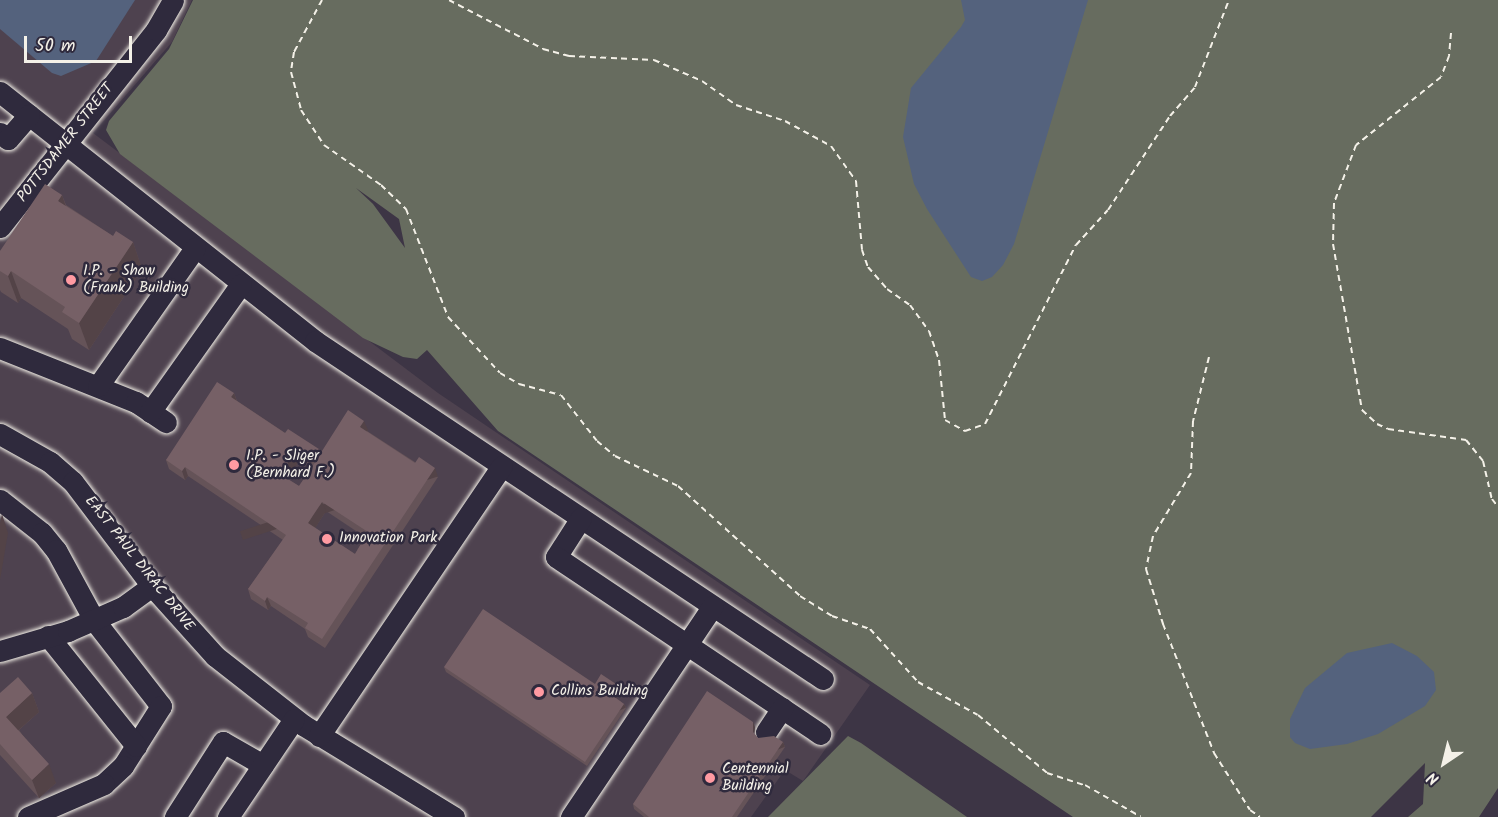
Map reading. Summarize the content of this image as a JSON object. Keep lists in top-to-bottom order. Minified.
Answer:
{"streets":{"street":["POTTSDAMER STREET","EAST PAUL DIRAC DRIVE"]},"places":["I.P. - Shaw (Frank) Building","I.P. - Sliger (Bernhard F.)","Innovation Park","Collins Building","Centennial Building"],"scale_bar":"50 m","north":"bottom left"}
